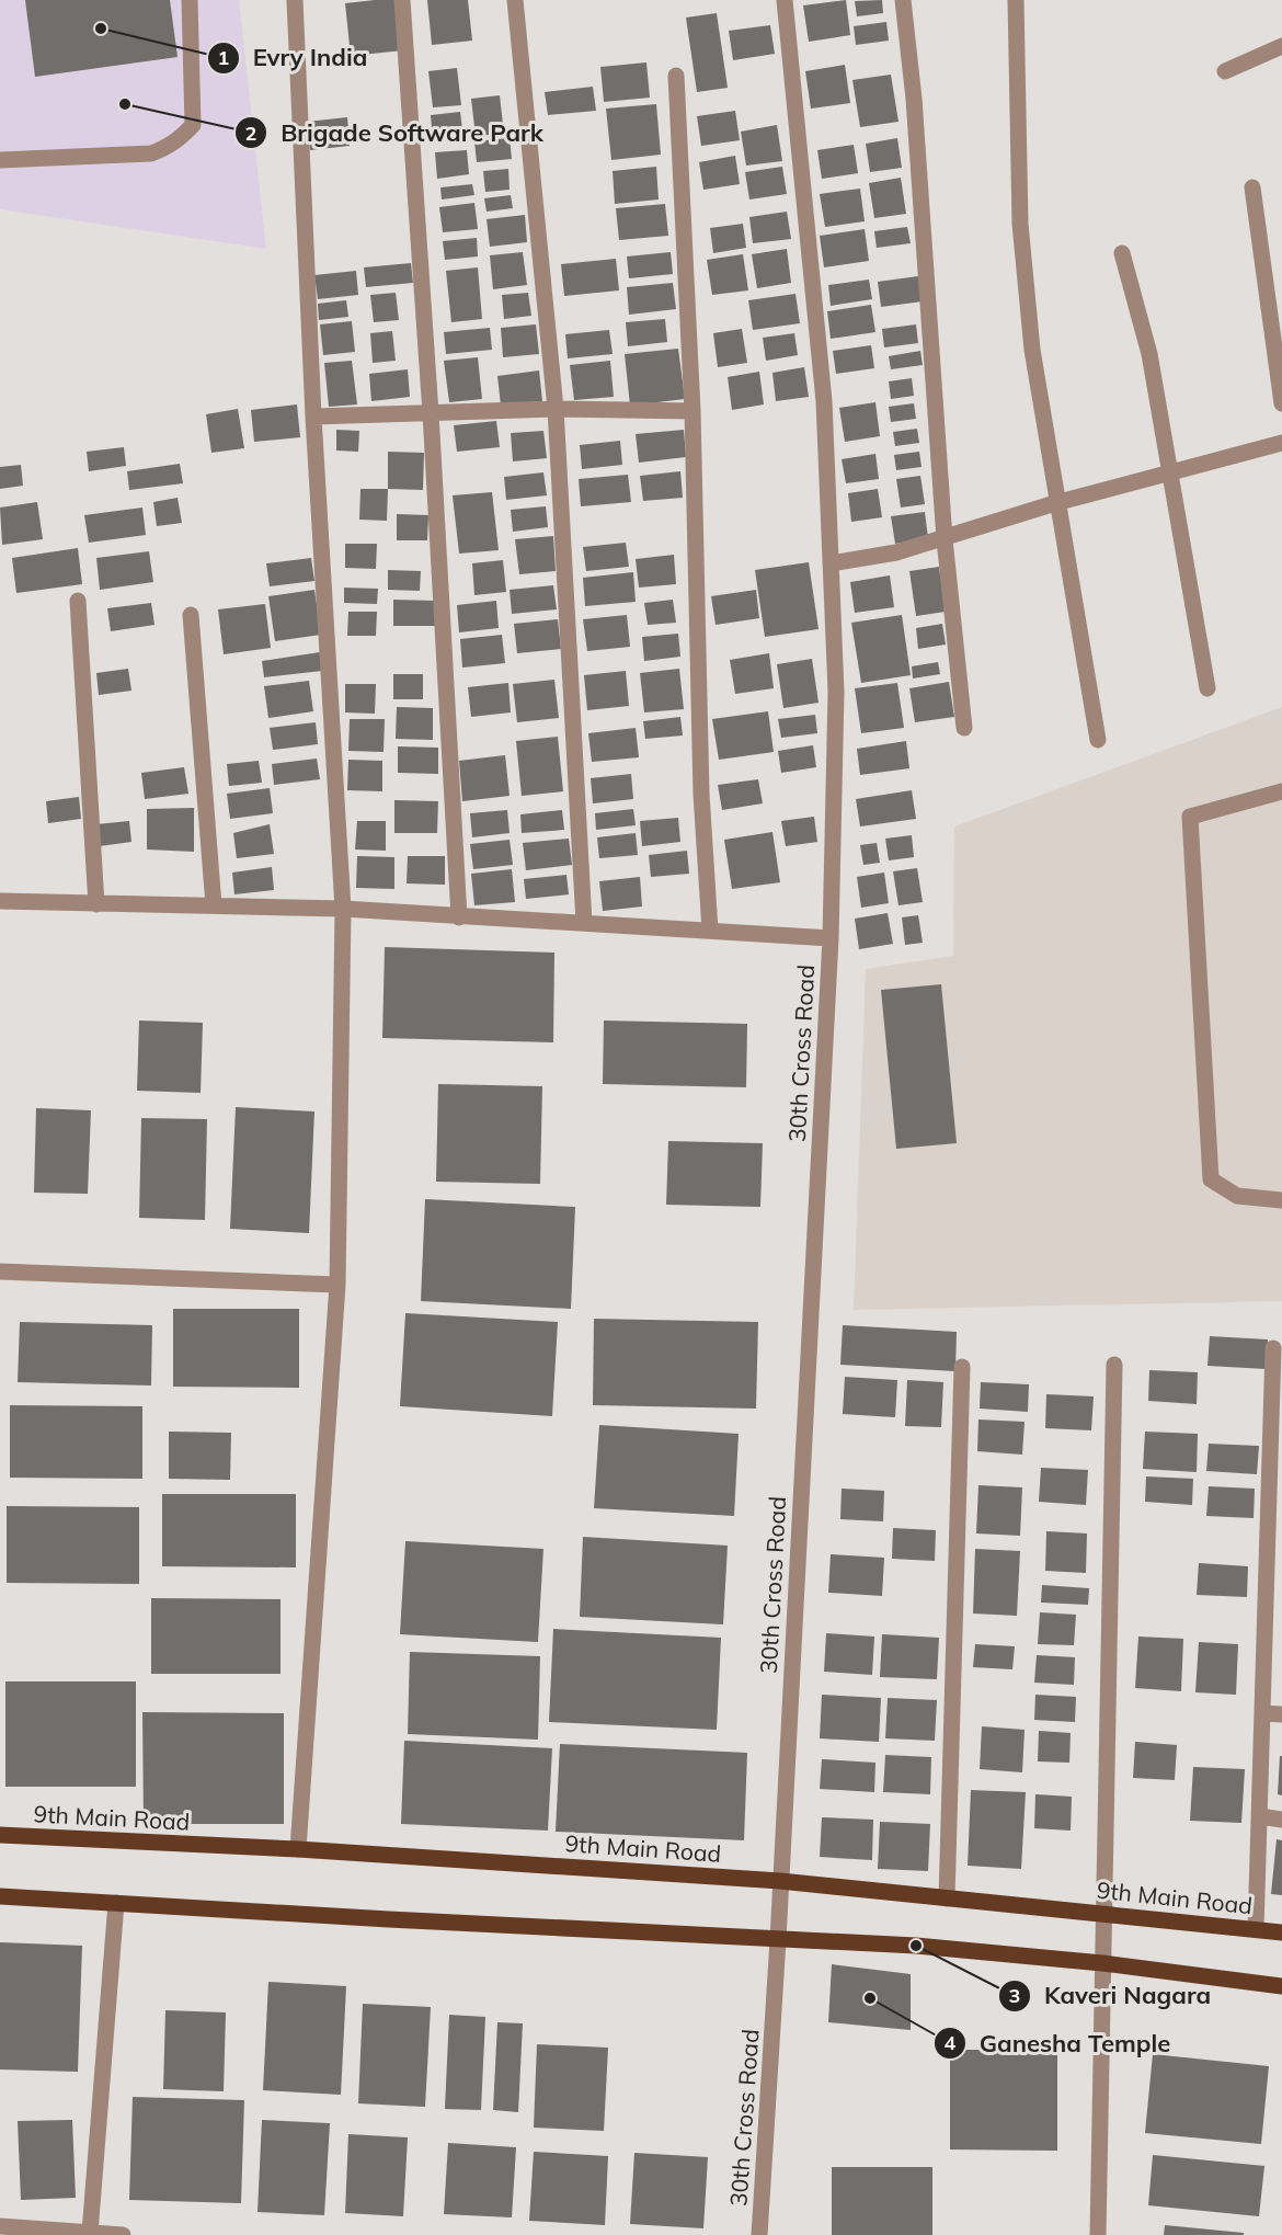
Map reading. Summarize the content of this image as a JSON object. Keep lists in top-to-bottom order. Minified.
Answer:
{"streets":{"main road":["9th Main Road"],"street":["30th Cross Road"]},"crossings":[["30th Cross Road","9th Main Road"]],"places":["Evry India","Brigade Software Park","Kaveri Nagara","Ganesha Temple"]}
